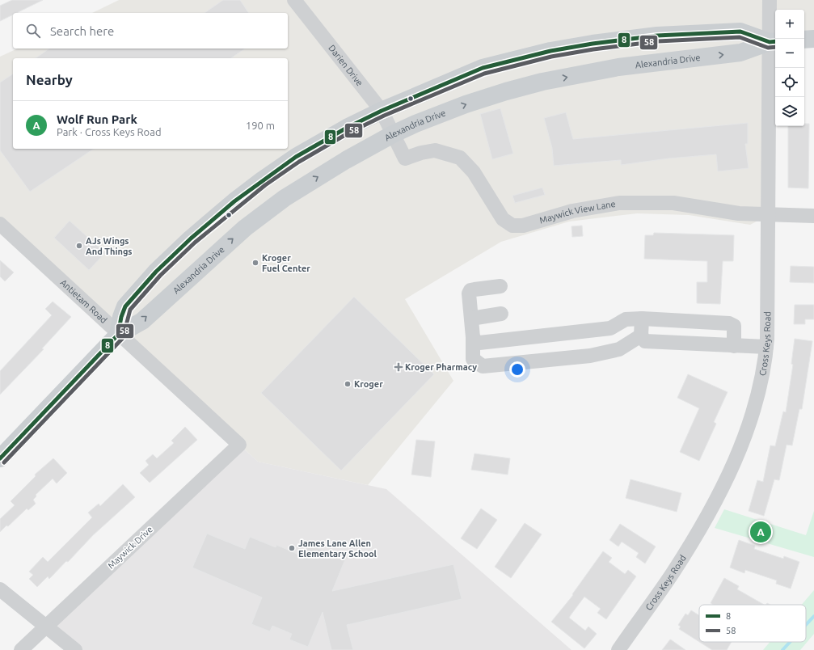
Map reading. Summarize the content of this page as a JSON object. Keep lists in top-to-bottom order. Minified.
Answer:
{"streets":{"main road":["Alexandria Drive"],"street":["Darien Drive","Maywick View Lane","Antietam Road","Cross Keys Road","Maywick Drive"]},"crossings":[["Alexandria Drive","Darien Drive"],["Alexandria Drive","Maywick View Lane"],["Alexandria Drive","Antietam Road"],["Alexandria Drive","Cross Keys Road"],["Darien Drive","Maywick View Lane"],["Maywick View Lane","Cross Keys Road"],["Antietam Road","Maywick Drive"]],"places":{"other":["AJs Wings And Things","Kroger Fuel Center","Kroger","James Lane Allen Elementary School"],"health":["Kroger Pharmacy"]},"lines":["transit line 8","transit line 58"],"legend":["8","58"],"page":{"map_buttons":["+","−"],"search":"Search here","heading":"Nearby","list":[{"mark":"A","name":"Wolf Run Park","note":"Park · Cross Keys Road","value":"190 m"}],"pins":"A"}}
